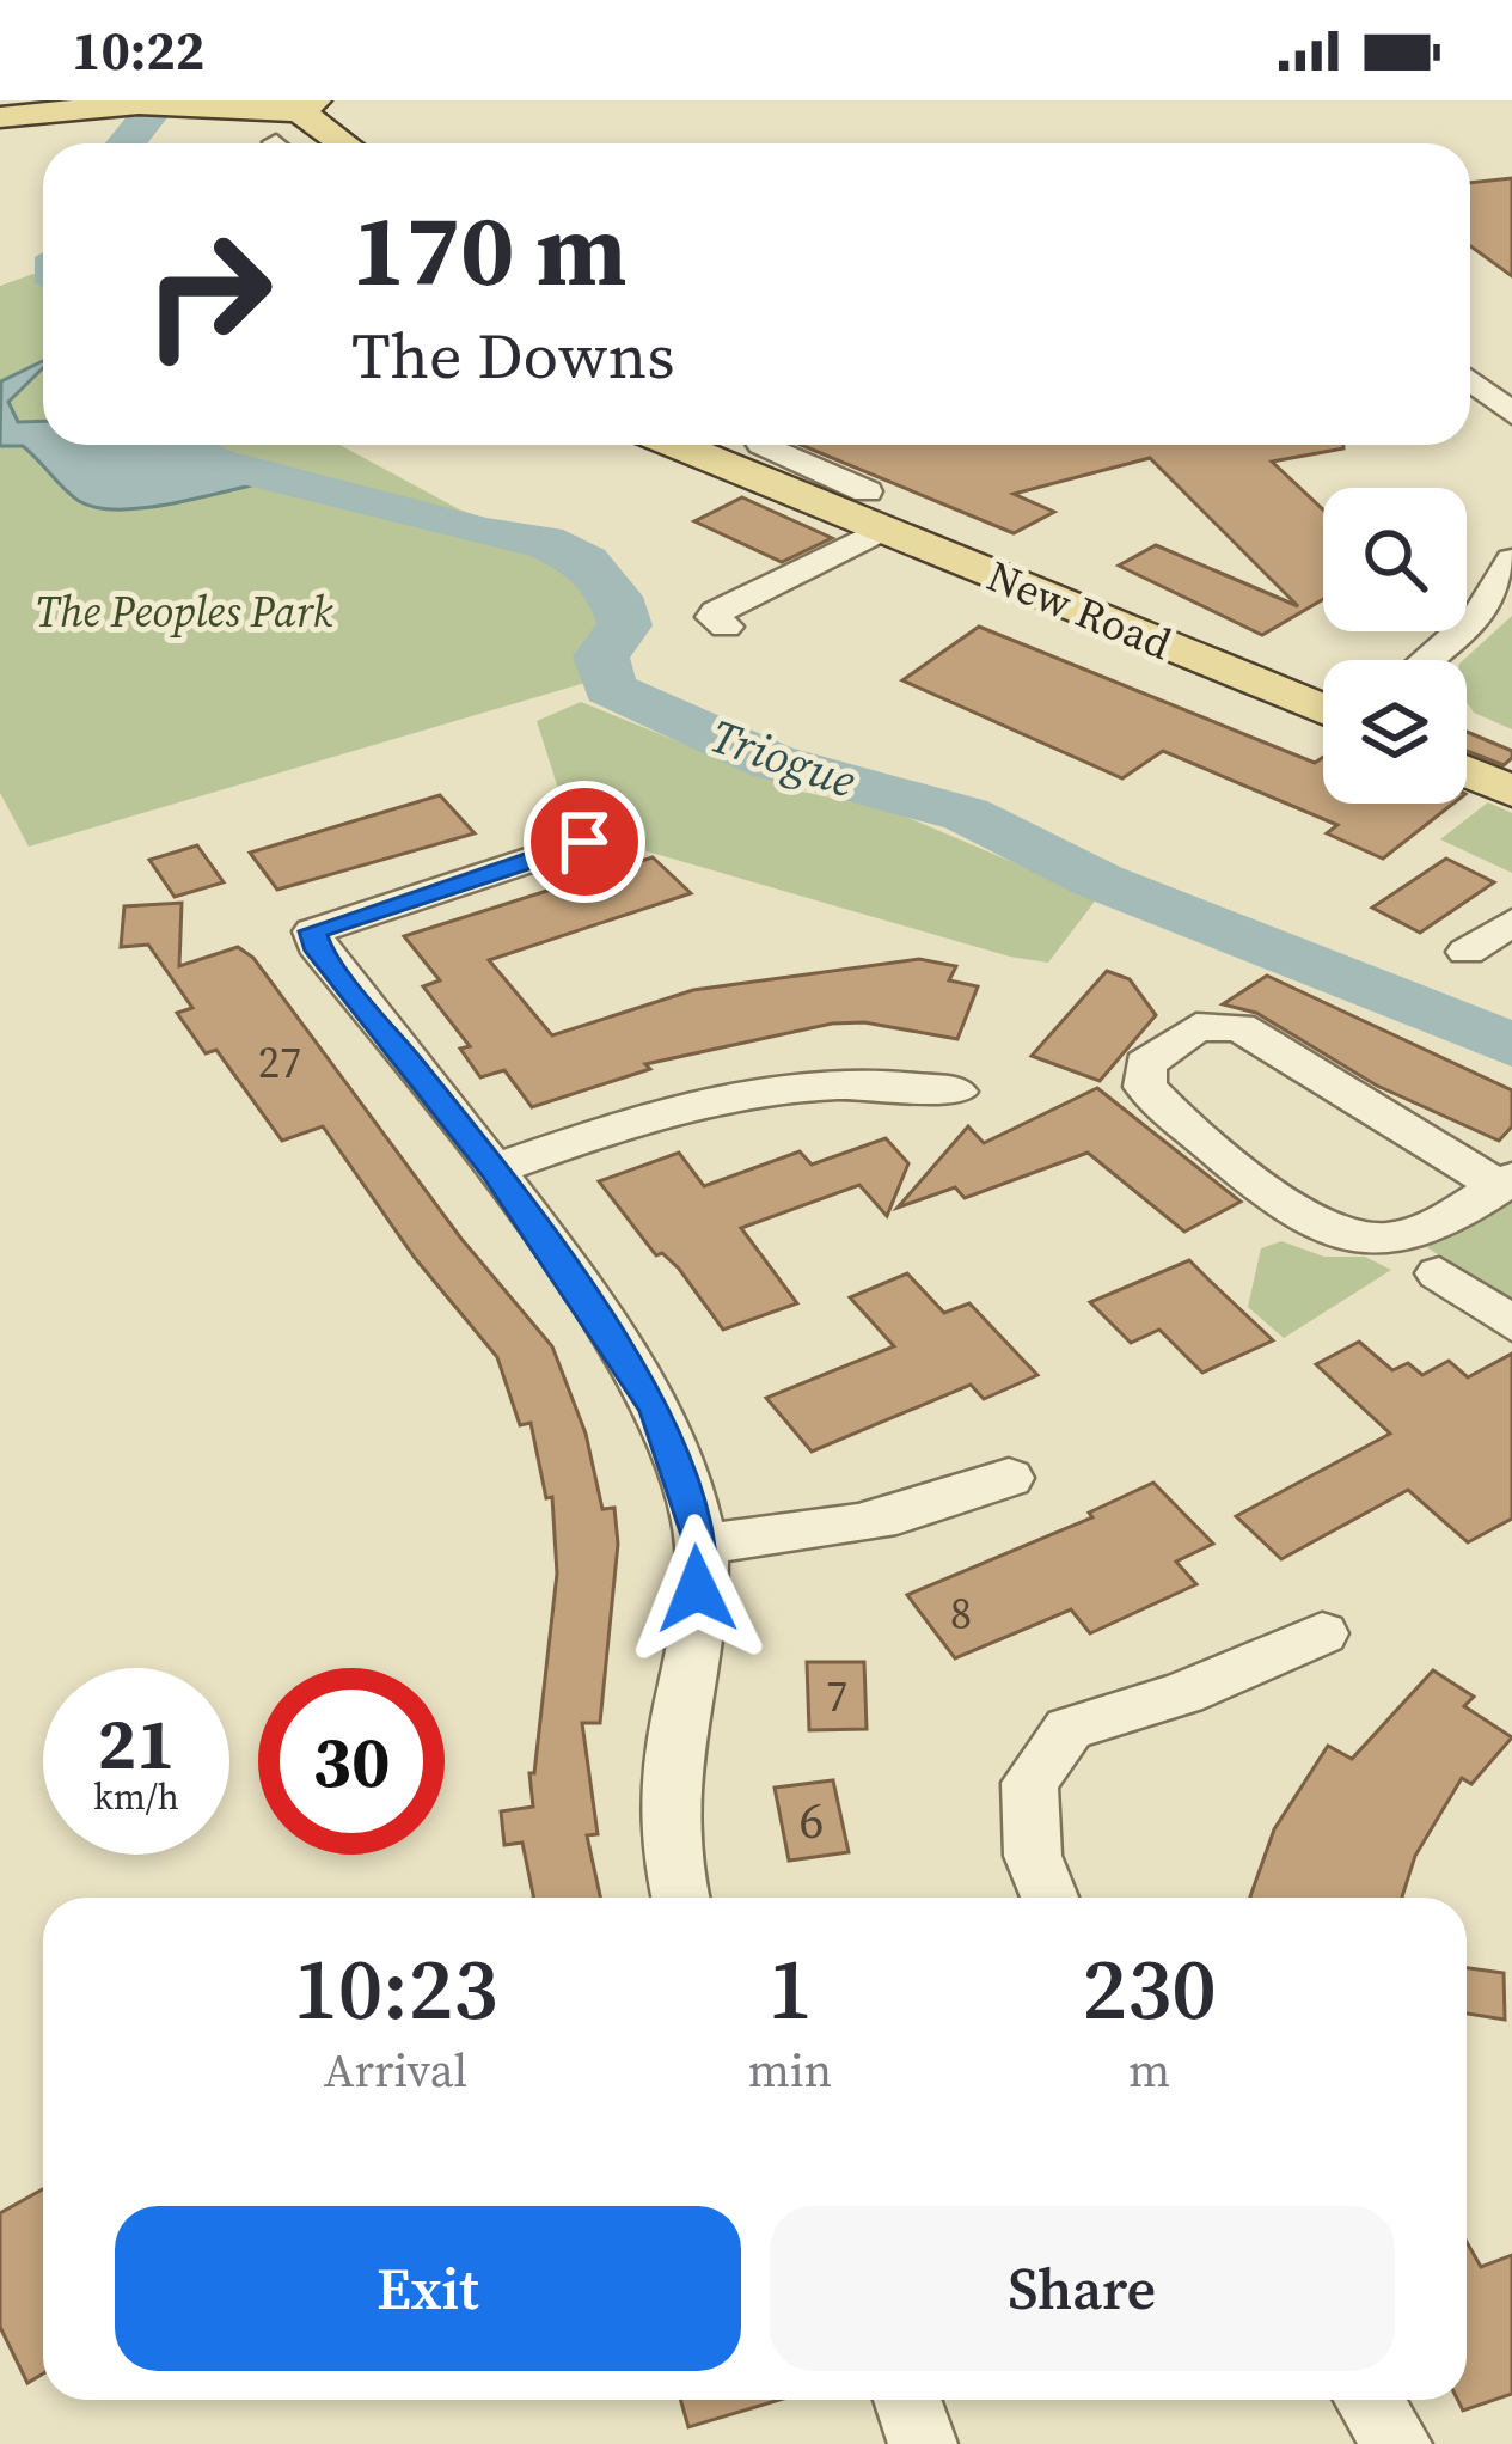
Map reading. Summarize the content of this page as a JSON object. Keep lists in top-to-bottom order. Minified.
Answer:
{"streets":{"main road":["New Road"]},"water":["Triogue"],"parks":["The Peoples Park"],"house_numbers":["27","8","7","6"],"page":{"status":"10:22","turn":["170 m","The Downs"],"speed":"21 km/h","limit":"30","eta":["10:23","Arrival","1","min","230","m"],"buttons":["Exit","Share"]}}
